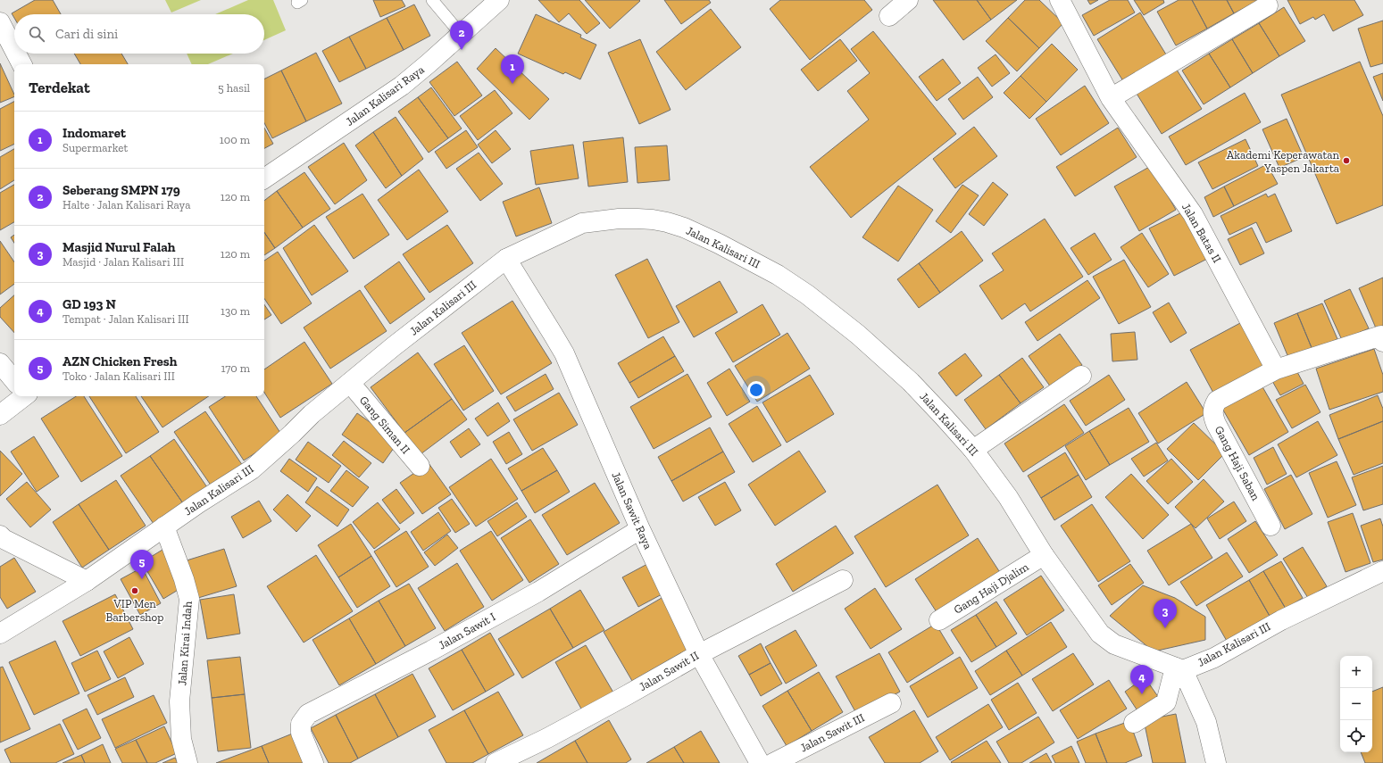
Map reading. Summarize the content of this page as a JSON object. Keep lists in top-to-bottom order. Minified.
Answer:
{"streets":{"street":["Jalan Kalisari Raya","Jalan Batas II","Jalan Kalisari III","Gang Siman II","Gang Haji Saban","Jalan Sawit Raya","Gang Haji Djalim","Jalan Sawit I","Jalan Kirai Indah","Jalan Sawit II","Jalan Sawit III"]},"crossings":[["Jalan Batas II","Gang Haji Saban"],["Jalan Kalisari III","Gang Siman II"],["Jalan Kalisari III","Jalan Sawit Raya"],["Jalan Kalisari III","Gang Haji Djalim"],["Jalan Kalisari III","Jalan Kirai Indah"],["Jalan Sawit Raya","Jalan Sawit I"],["Jalan Sawit Raya","Jalan Sawit II"]],"places":["Akademi Keperawatan Yaspen Jakarta","VIP Men Barbershop"],"page":{"search":"Cari di sini","pins":["2","1","5","3","4"],"heading":["Terdekat","5 hasil"],"list":[{"mark":"1","name":"Indomaret","note":"Supermarket","value":"100 m"},{"mark":"2","name":"Seberang SMPN 179","note":"Halte · Jalan Kalisari Raya","value":"120 m"},{"mark":"3","name":"Masjid Nurul Falah","note":"Masjid · Jalan Kalisari III","value":"120 m"},{"mark":"4","name":"GD 193 N","note":"Tempat · Jalan Kalisari III","value":"130 m"},{"mark":"5","name":"AZN Chicken Fresh","note":"Toko · Jalan Kalisari III","value":"170 m"}],"map_buttons":["+","−"]}}
